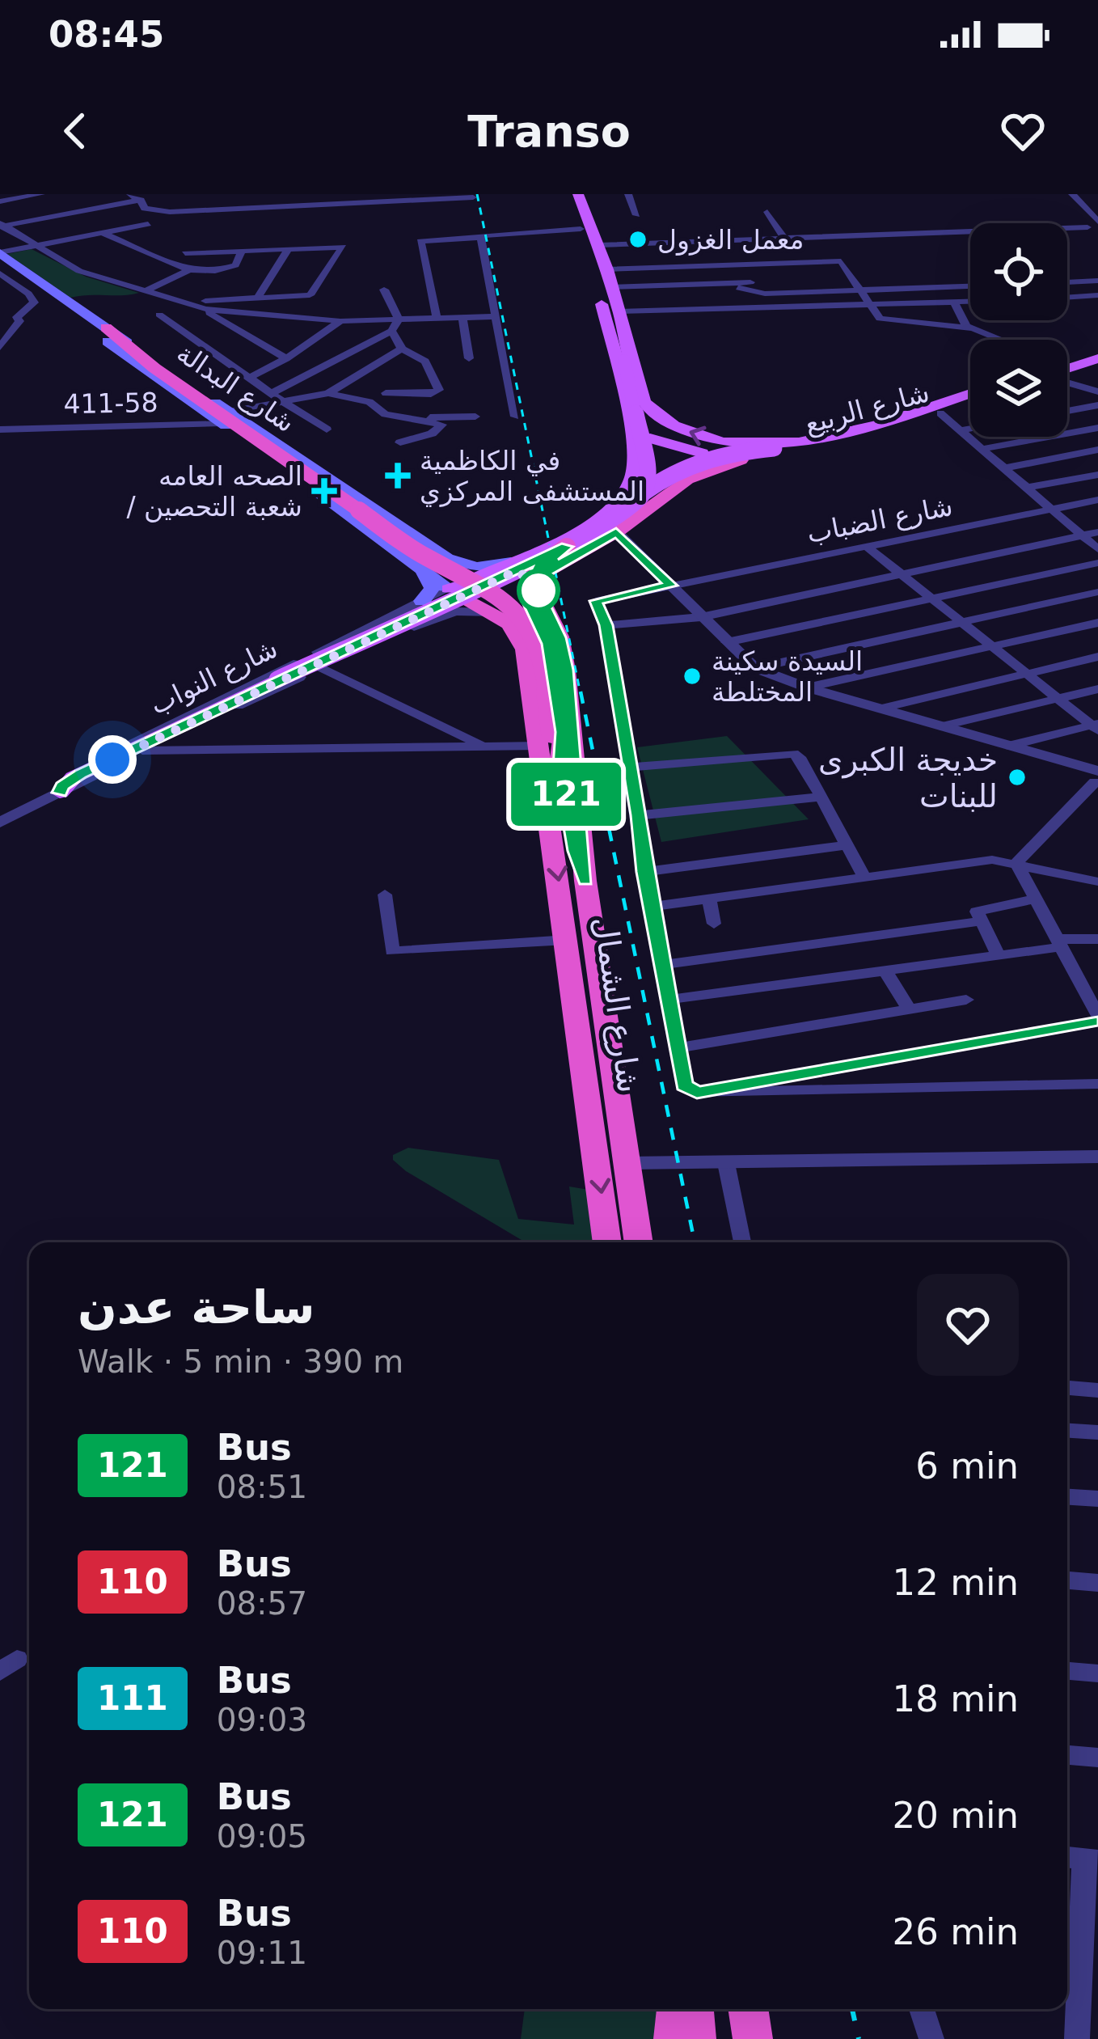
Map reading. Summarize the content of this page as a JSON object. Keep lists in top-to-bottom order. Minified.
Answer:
{"streets":{"highway":["شارع الشمال"],"main road":["شارع البدالة","شارع الربيع"],"street":["411-58","شارع الضباب","شارع النواب"]},"crossings":[["شارع البدالة","411-58"],["شارع البدالة","شارع النواب"],["شارع البدالة","شارع الشمال"],["شارع النواب","شارع الشمال"]],"places":{"other":["معمل الغزول","السيدة سكينة المختلطة","خديجة الكبرى للبنات"],"health":["في الكاظمية المستشفى المركزي","الصحه العامه / شعبة التحصين"]},"lines":["bus line 121"],"page":{"status":"08:45","header":"Transo","on_map":"121","heading":["ساحة عدن","Walk · 5 min · 390 m"],"list":[{"mark":"121","name":"Bus","note":"08:51","value":"6 min"},{"mark":"110","name":"Bus","note":"08:57","value":"12 min"},{"mark":"111","name":"Bus","note":"09:03","value":"18 min"},{"mark":"121","name":"Bus","note":"09:05","value":"20 min"},{"mark":"110","name":"Bus","note":"09:11","value":"26 min"}]}}
